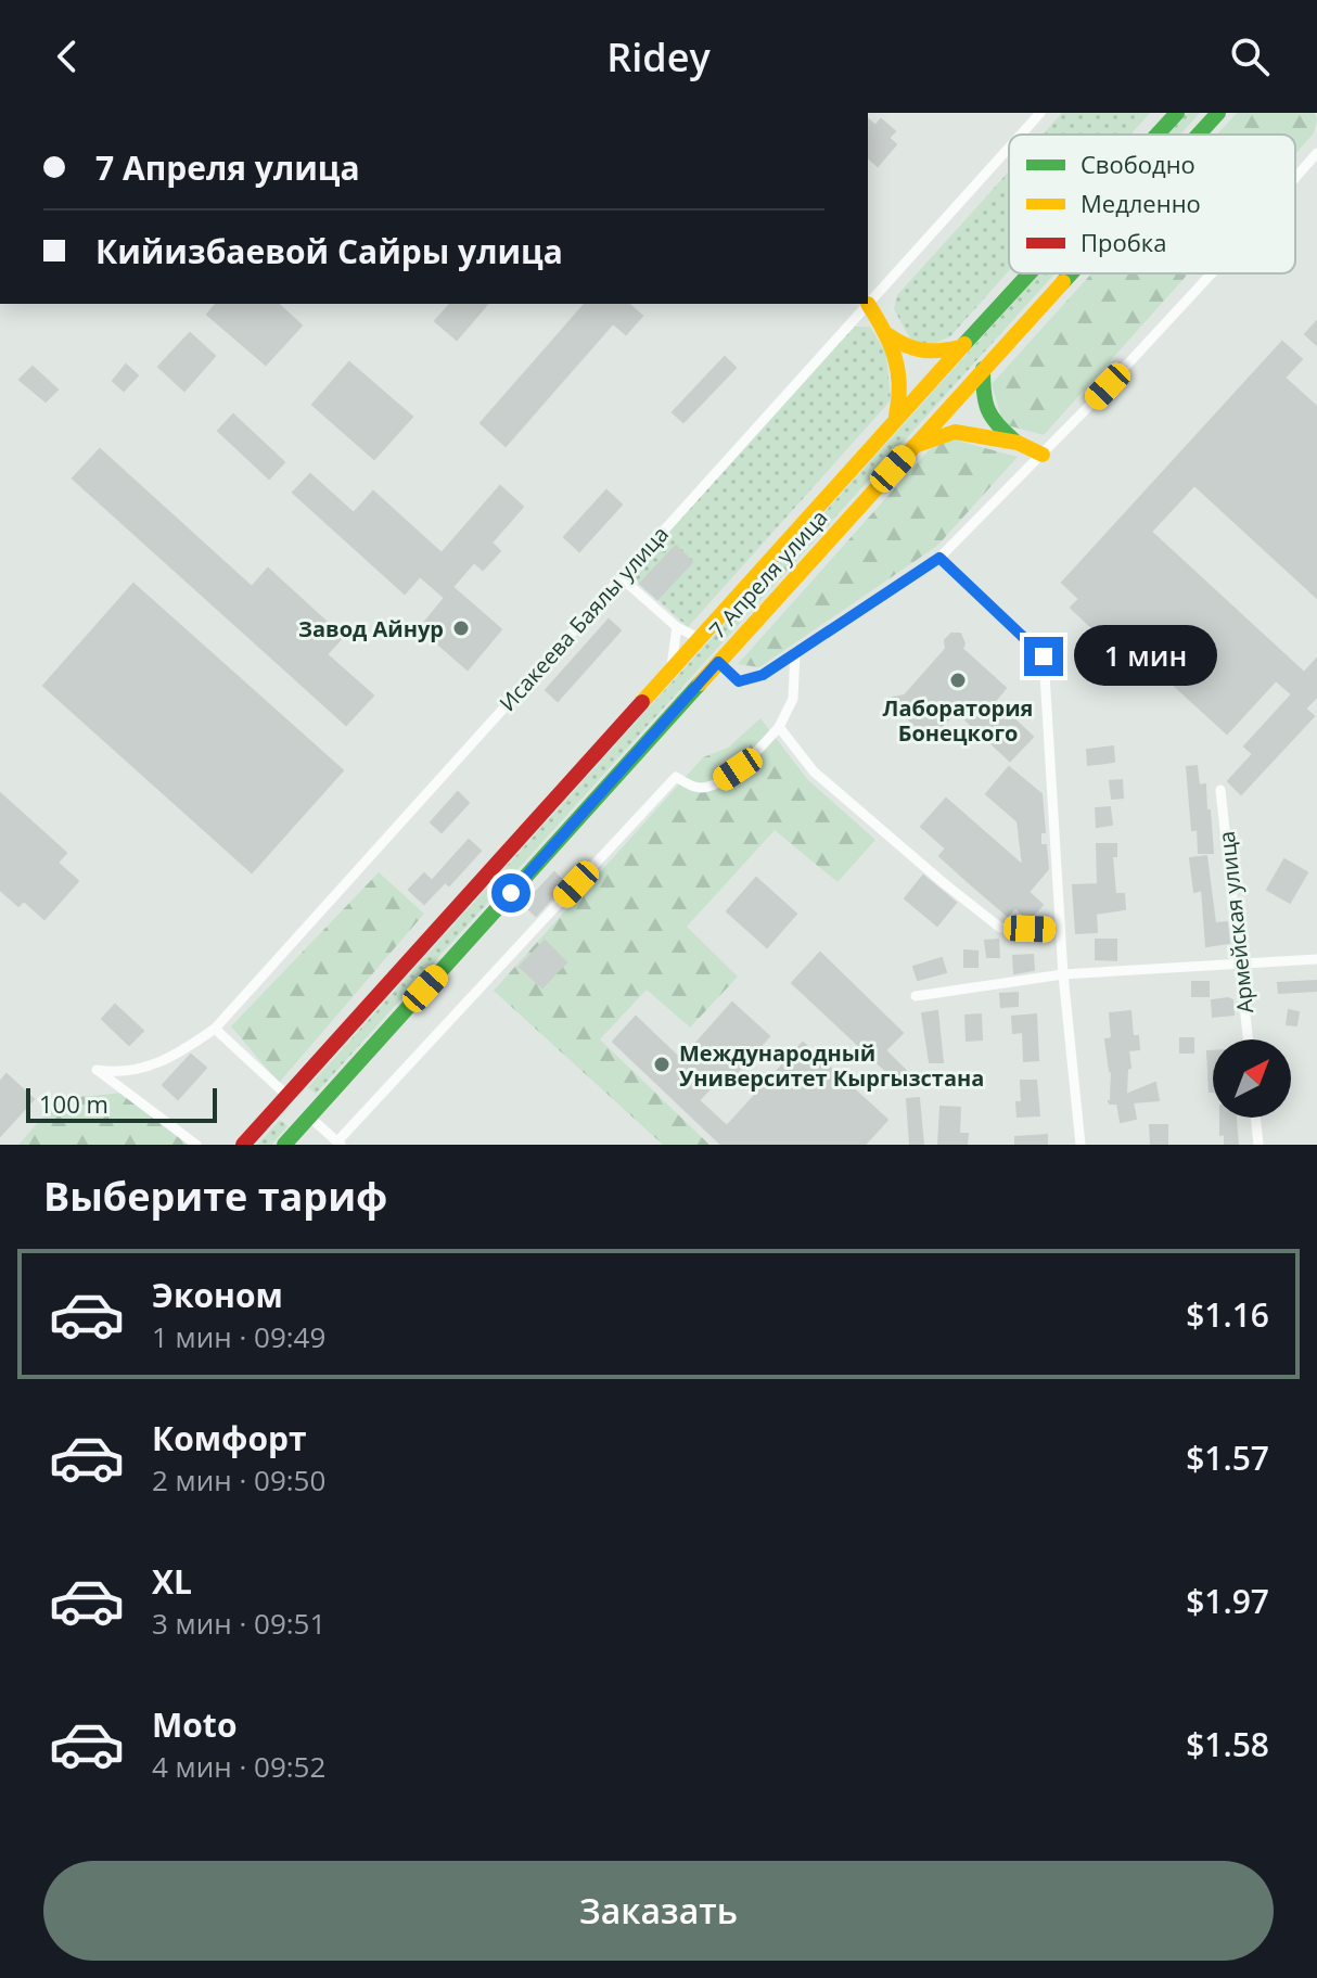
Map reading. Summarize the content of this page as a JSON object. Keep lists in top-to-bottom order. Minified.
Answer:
{"streets":{"main road":["7 Апреля улица"],"street":["Исакеева Баялы улица","Армейская улица"]},"places":["Завод Айнур","Лаборатория Бонецкого","Международный Университет Кыргызстана"],"legend":["Свободно","Медленно","Пробка"],"scale_bar":"100 m","north":"top right","page":{"header":"Ridey","banner":["7 Апреля улица","Кийизбаевой Сайры улица"],"bubble":"1 мин","scale":"100 m","heading":"Выберите тариф","list":[{"name":"Эконом","note":"1 мин · 09:49","value":"$1.16"},{"name":"Комфорт","note":"2 мин · 09:50","value":"$1.57"},{"name":"XL","note":"3 мин · 09:51","value":"$1.97"},{"name":"Moto","note":"4 мин · 09:52","value":"$1.58"}],"buttons":"Заказать"}}
